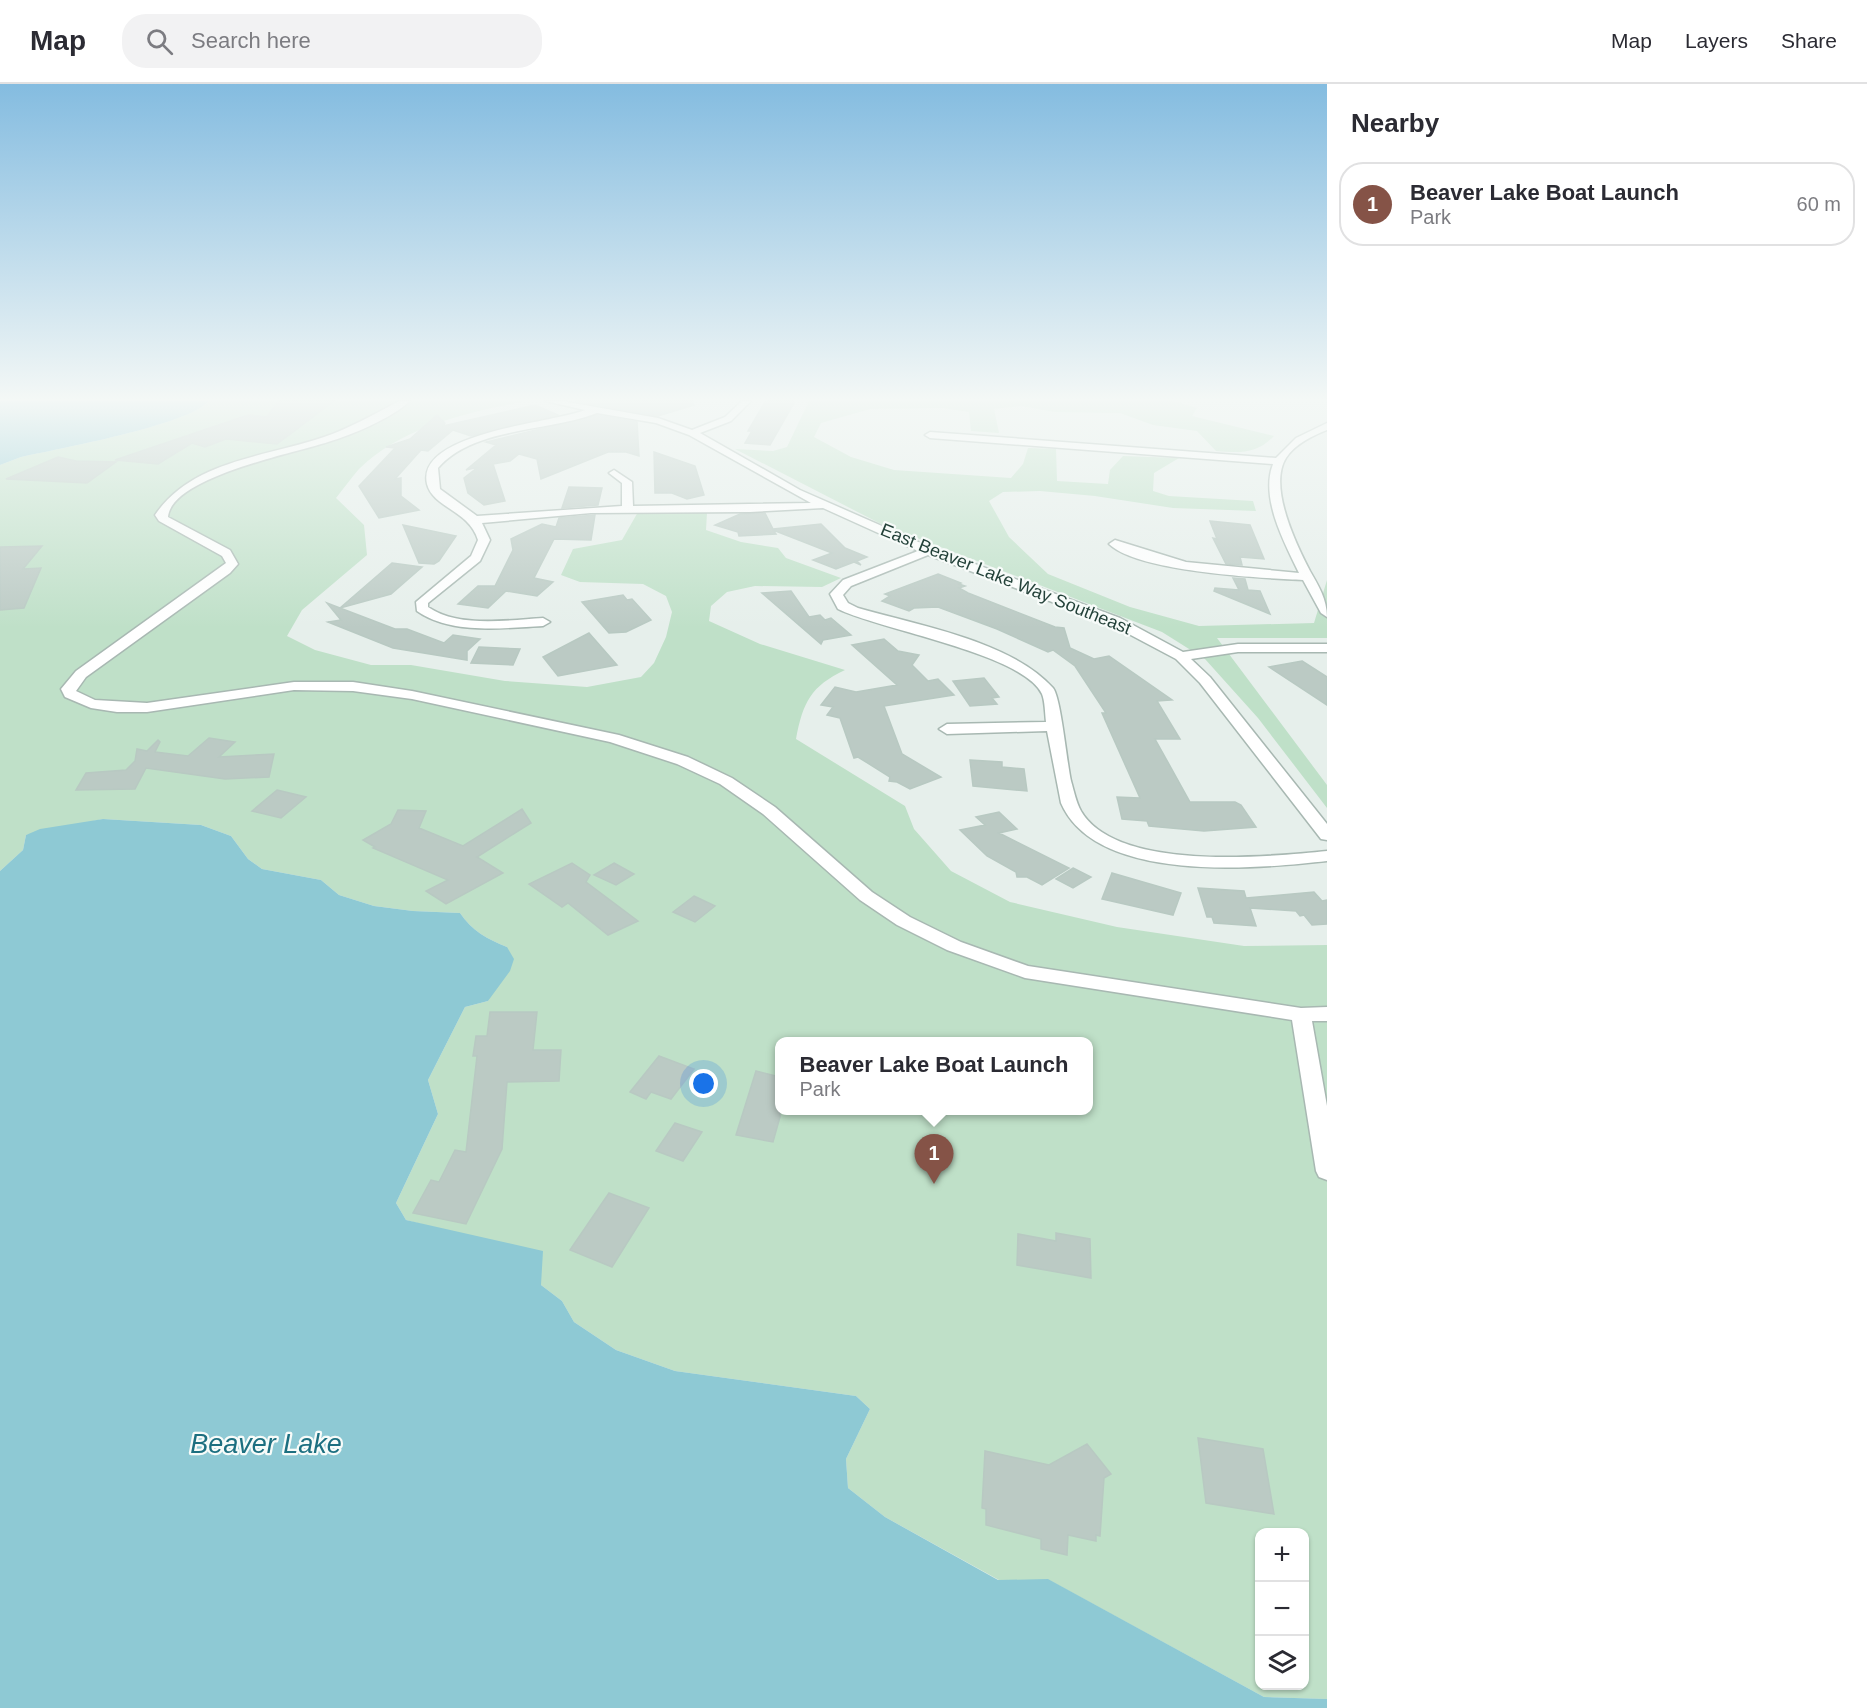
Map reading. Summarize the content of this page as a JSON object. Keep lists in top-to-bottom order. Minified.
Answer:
{"streets":{"street":["East Beaver Lake Way Southeast"]},"water":["Beaver Lake"],"page":{"header":"Map","search":"Search here","nav":["Map","Layers","Share"],"heading":"Nearby","list":[{"mark":"1","name":"Beaver Lake Boat Launch","note":"Park","value":"60 m"}],"popup":["Beaver Lake Boat Launch","Park"],"pins":"1","map_buttons":["+","−"]}}
